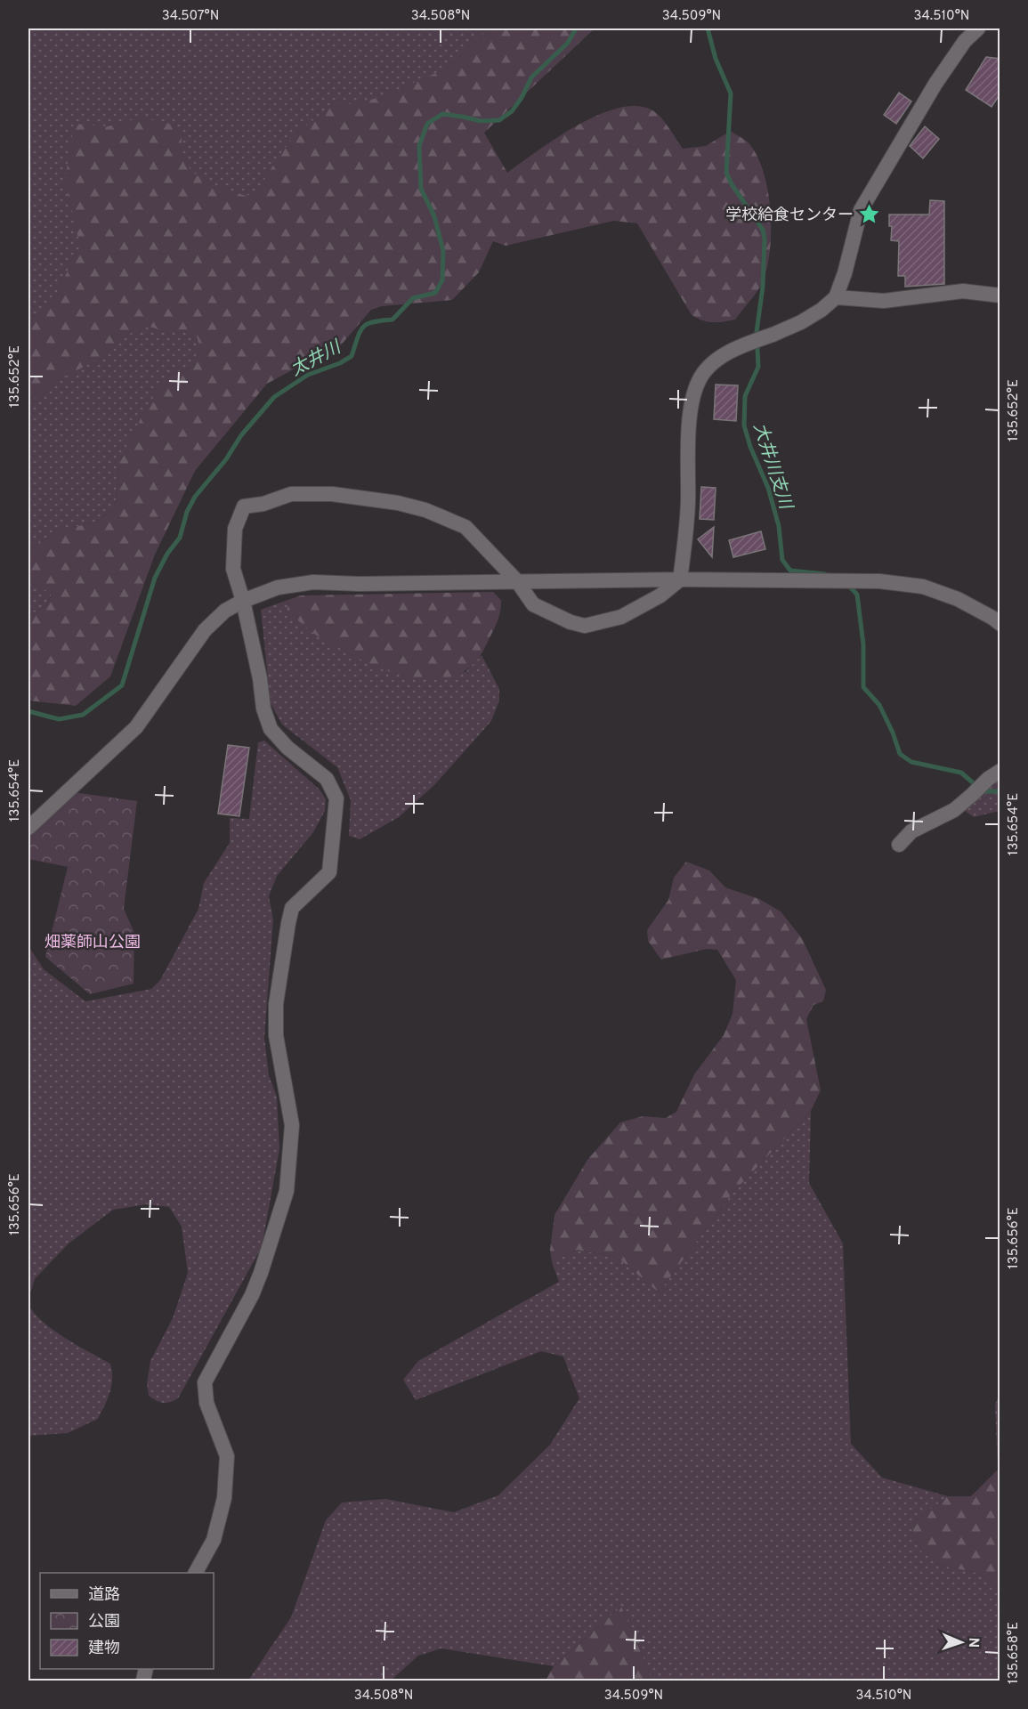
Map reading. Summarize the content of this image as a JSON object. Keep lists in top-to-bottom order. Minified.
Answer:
{"water":["太井川","大井川支川"],"parks":["畑薬師山公園"],"places":{"place":["学校給食センター"]},"legend":["道路","公園","建物"],"north":"right","coordinates":["34.507°N","34.508°N","34.509°N","34.510°N","135.652°E","135.654°E","135.656°E","135.658°E"]}
